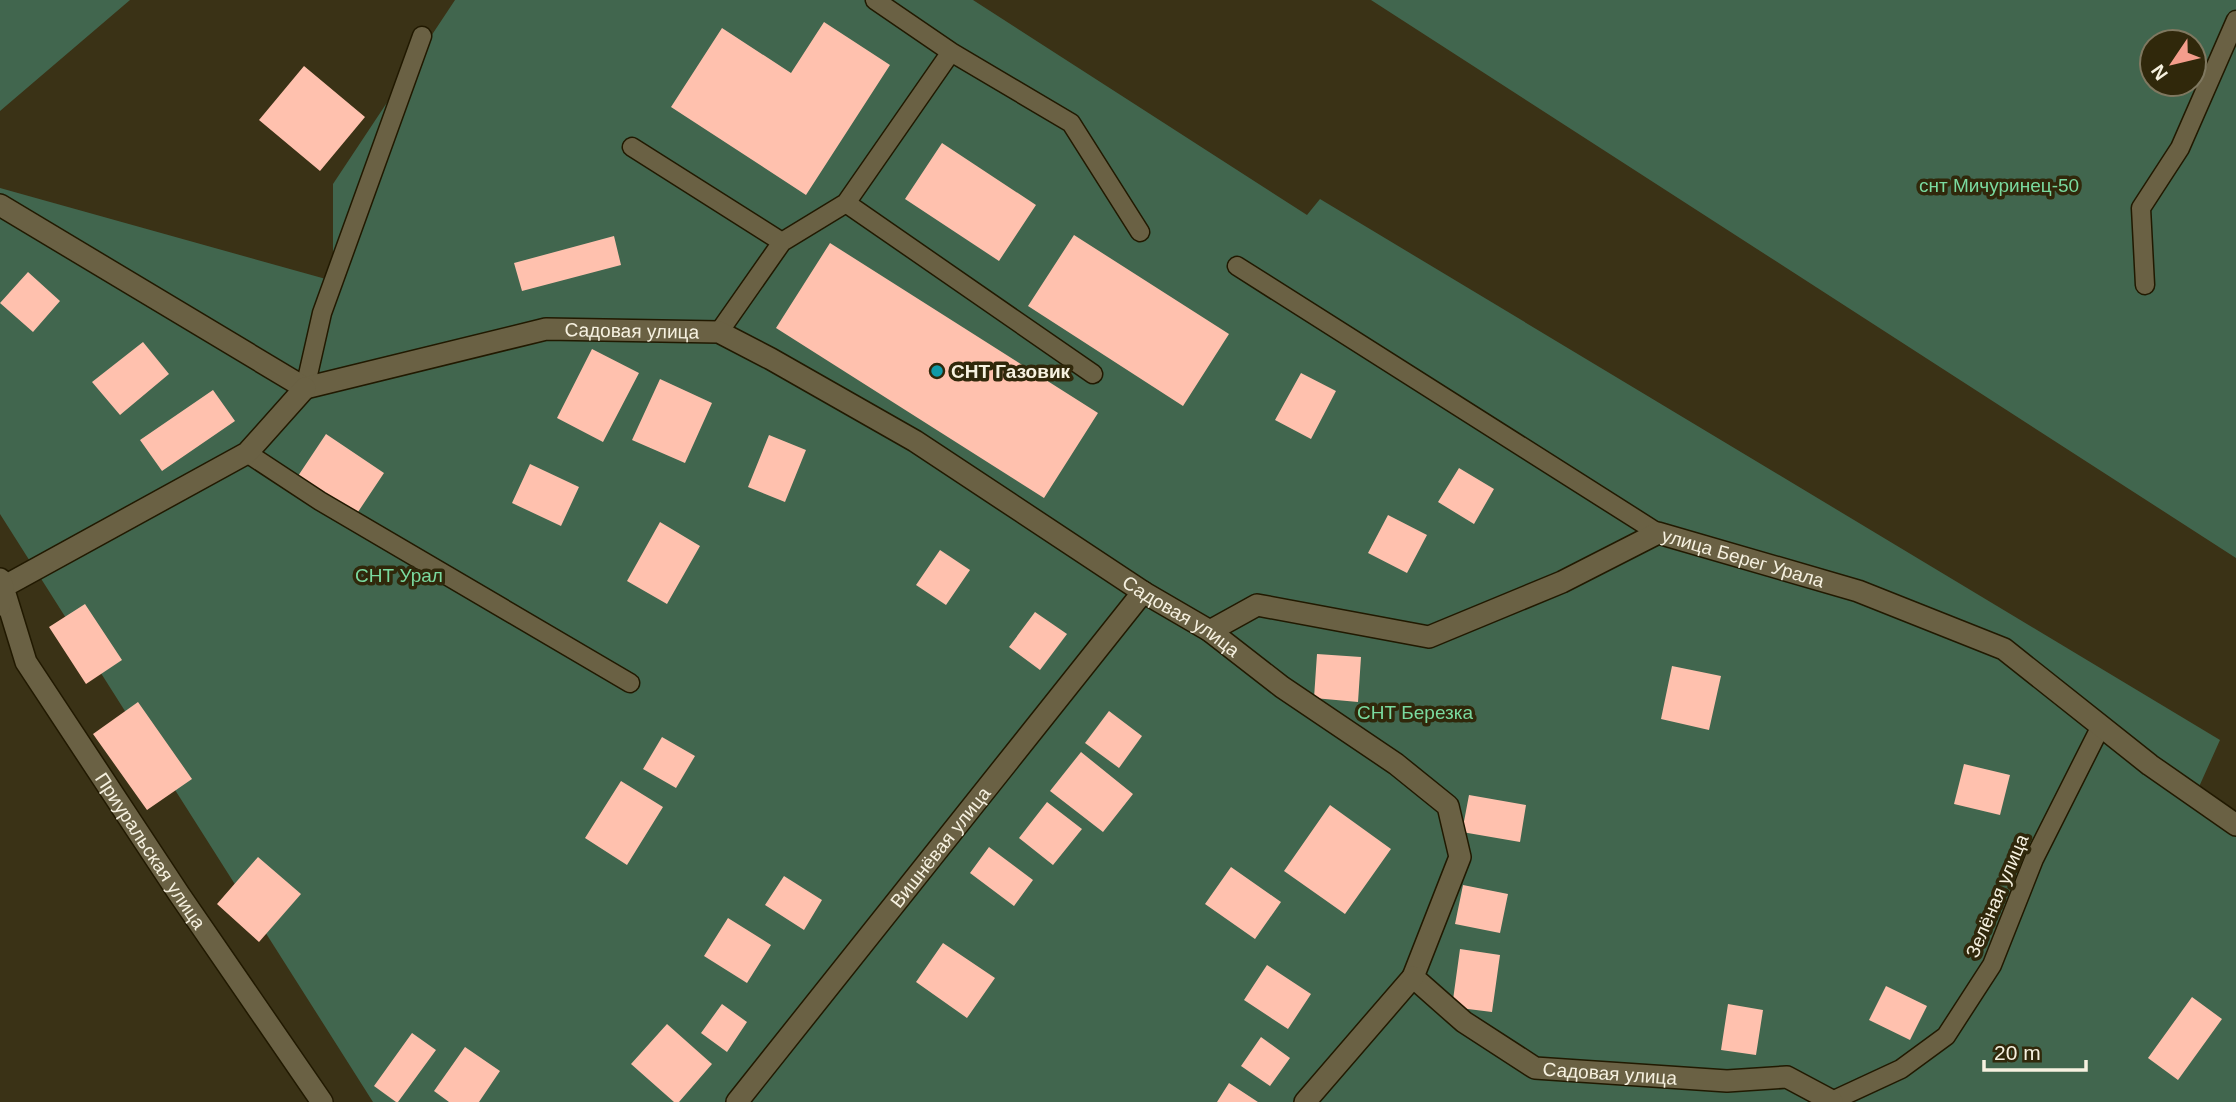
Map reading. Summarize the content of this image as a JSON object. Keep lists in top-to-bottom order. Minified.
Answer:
{"streets":{"street":["Садовая улица","улица Берег Урала","Вишнёвая улица","Приуральская улица"],"lane":["Зелёная улица"]},"crossings":[["Садовая улица","улица Берег Урала"],["Садовая улица","Вишнёвая улица"],["Садовая улица","Зелёная улица"],["улица Берег Урала","Зелёная улица"]],"parks":["снт Мичуринец-50","СНТ Урал","СНТ Березка"],"places":["СНТ Газовик"],"scale_bar":"20 m","north":"bottom left"}
